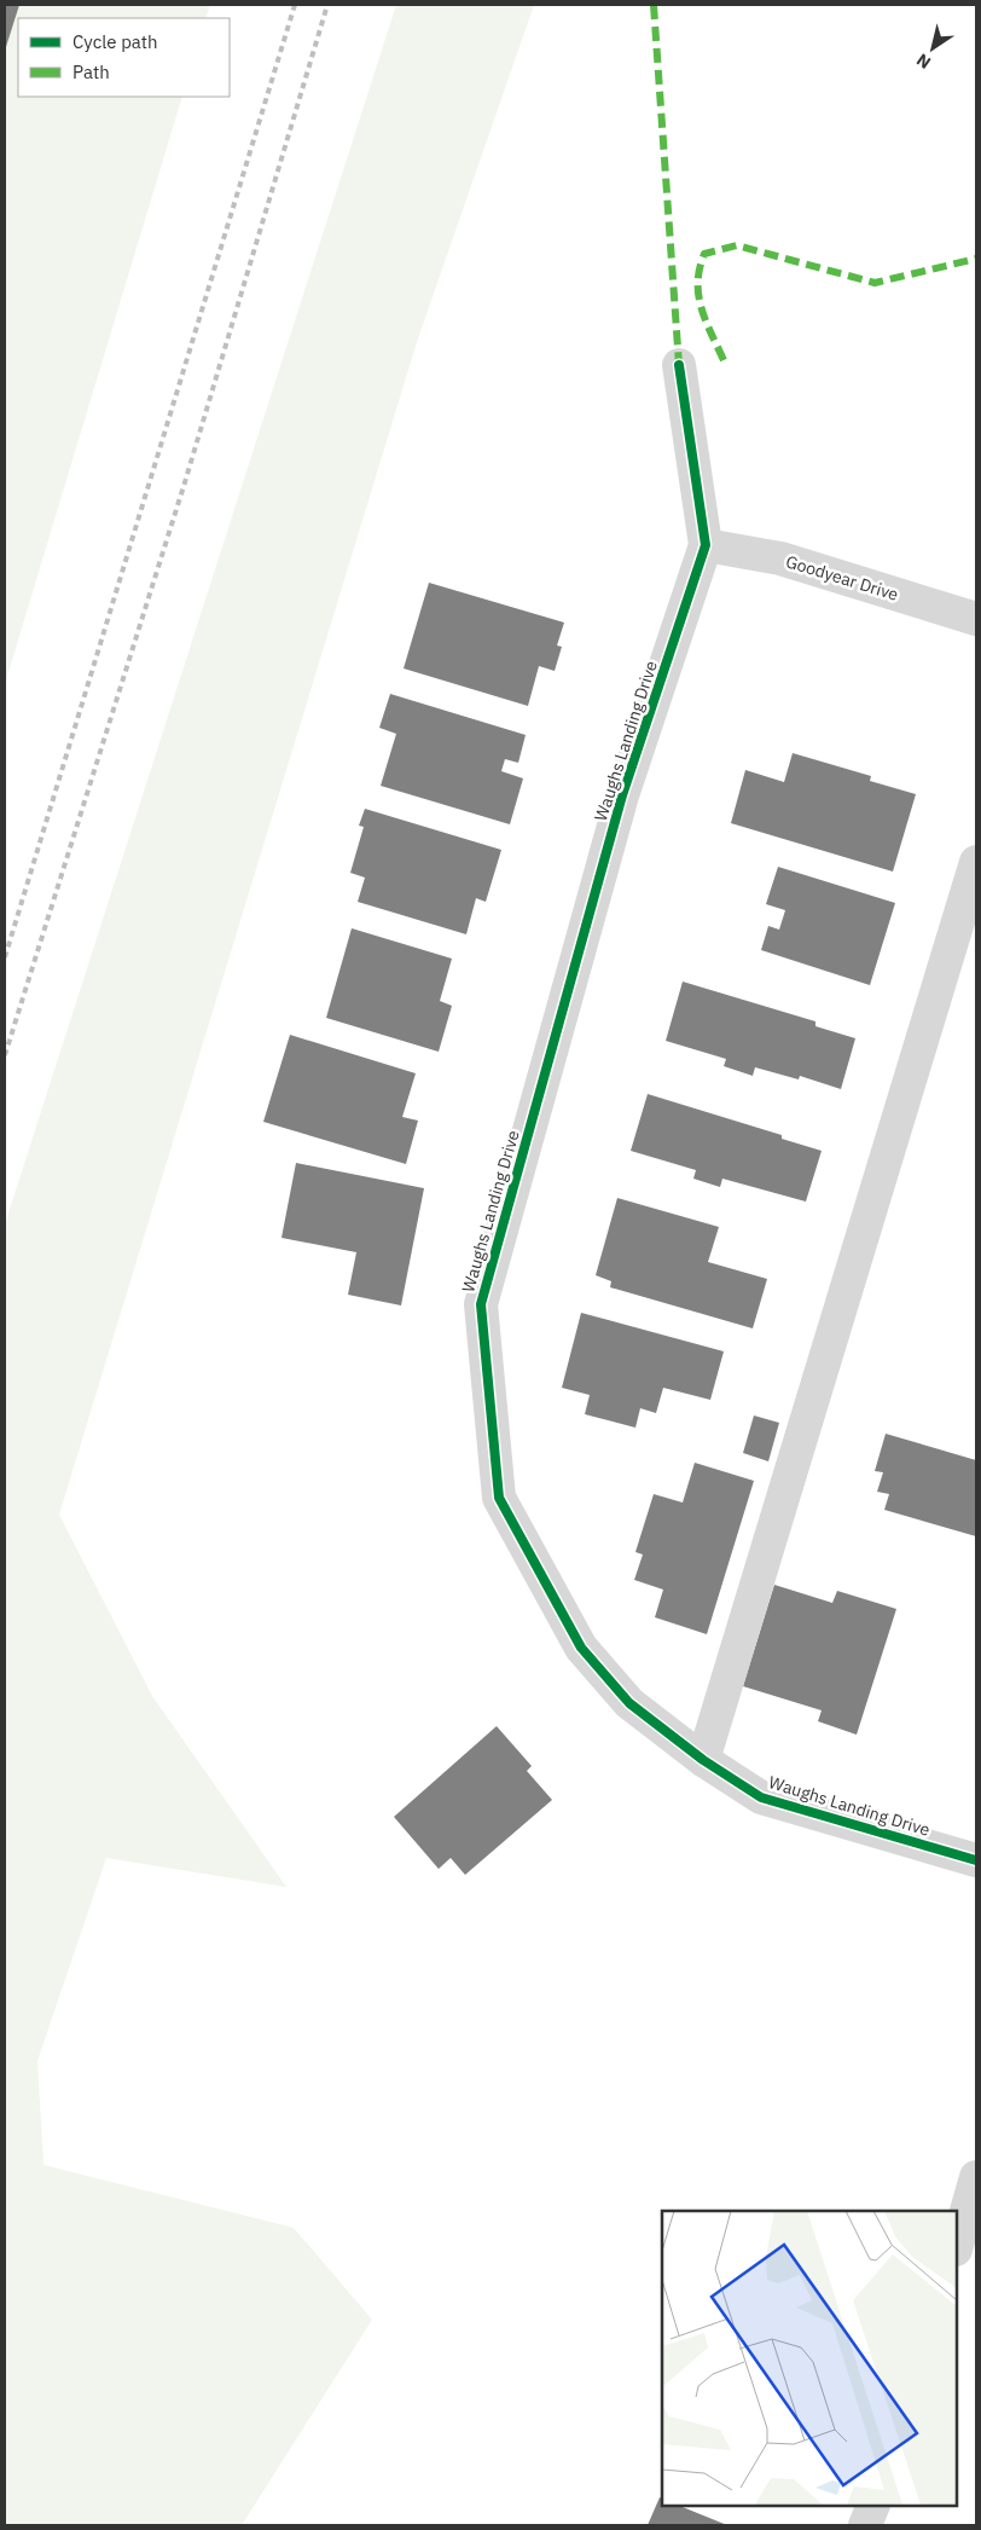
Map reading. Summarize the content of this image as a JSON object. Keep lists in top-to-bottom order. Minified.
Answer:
{"streets":{"street":["Goodyear Drive","Waughs Landing Drive"]},"crossings":[["Goodyear Drive","Waughs Landing Drive"]],"legend":["Cycle path","Path"],"north":"bottom left"}
